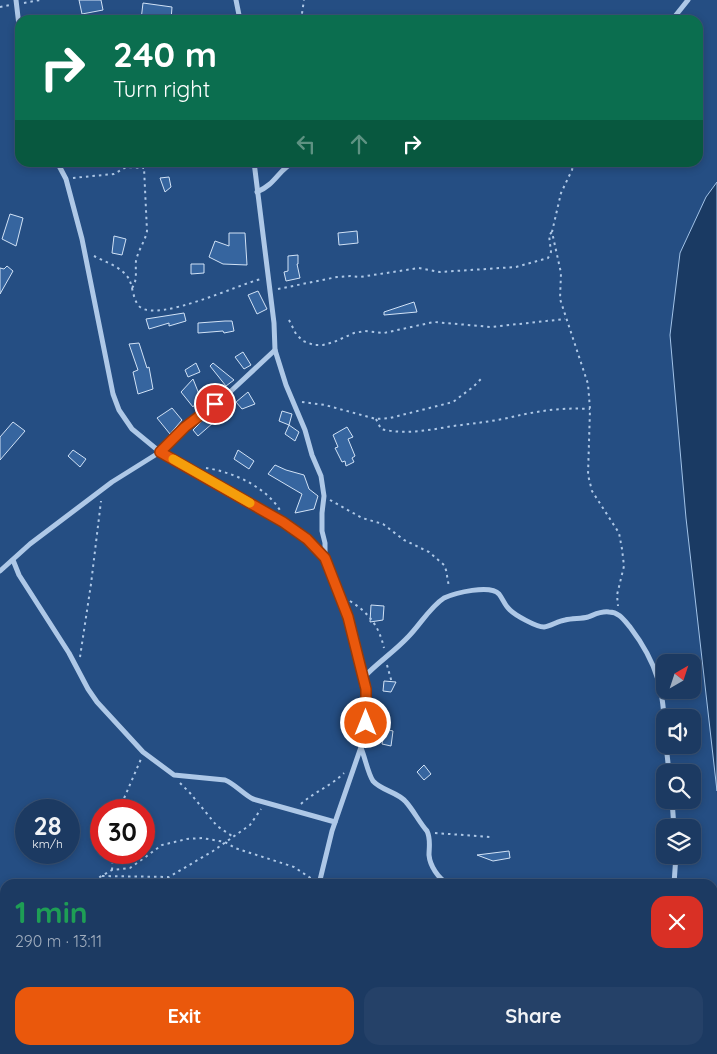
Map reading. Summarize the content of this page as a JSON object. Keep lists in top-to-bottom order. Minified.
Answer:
{"north":"top right","page":{"turn":["240 m","Turn right"],"speed":"28 km/h","limit":"30","heading":["1 min","290 m · 13:11"],"buttons":["Exit","Share"]}}
